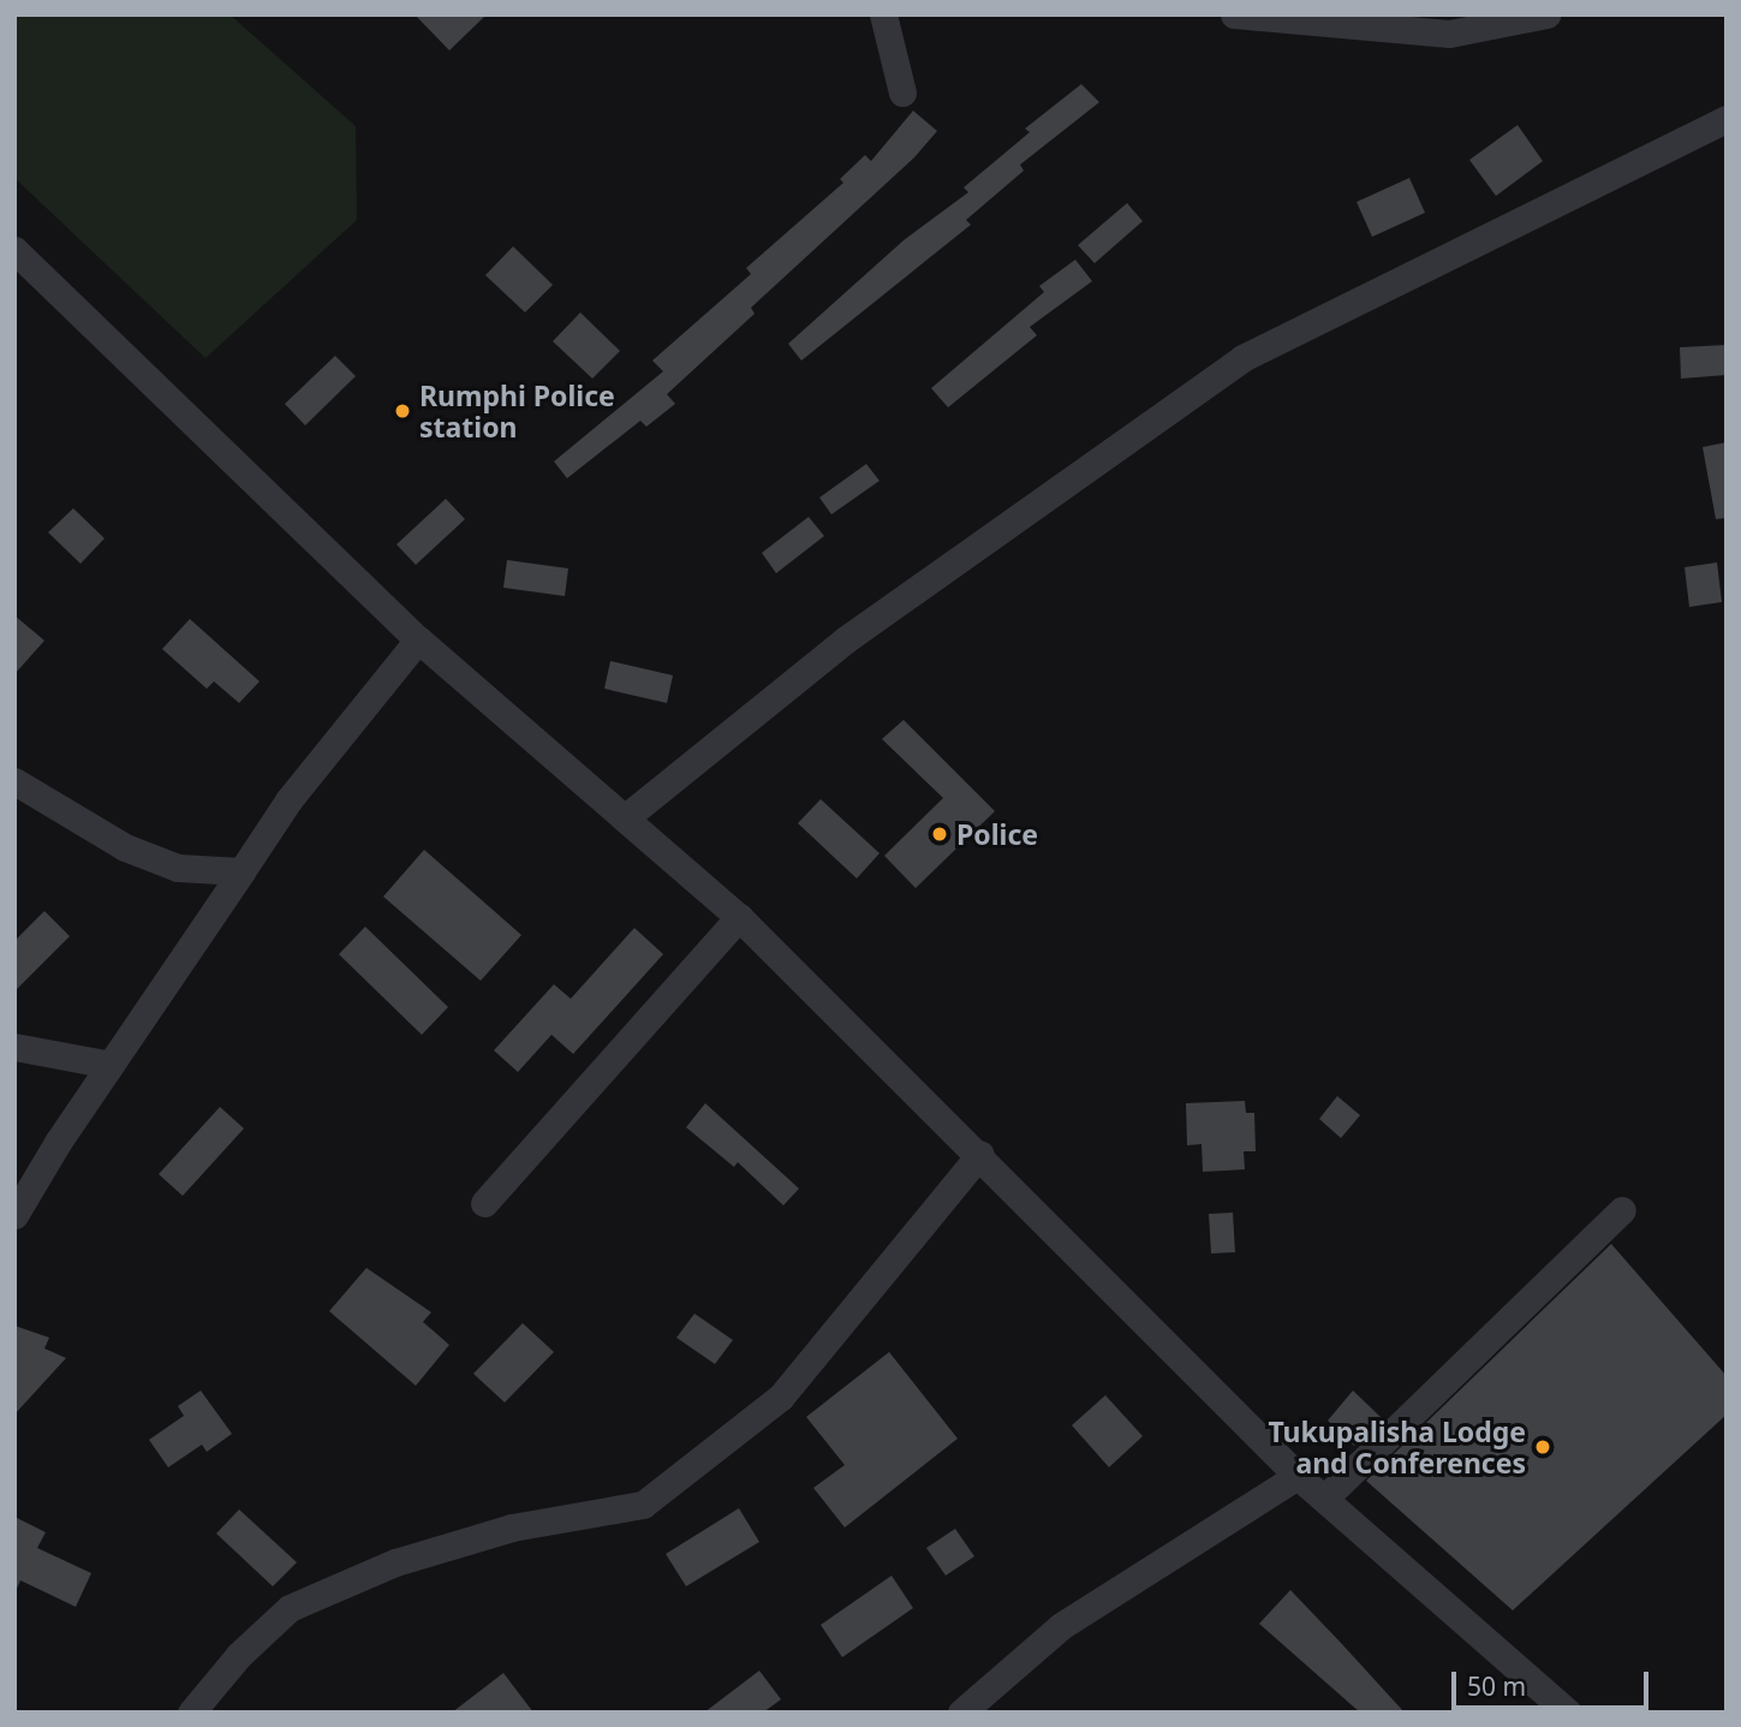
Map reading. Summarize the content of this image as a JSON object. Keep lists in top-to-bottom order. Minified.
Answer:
{"places":["Rumphi Police station","Police","Tukupalisha Lodge and Conferences"],"scale_bar":"50 m"}
